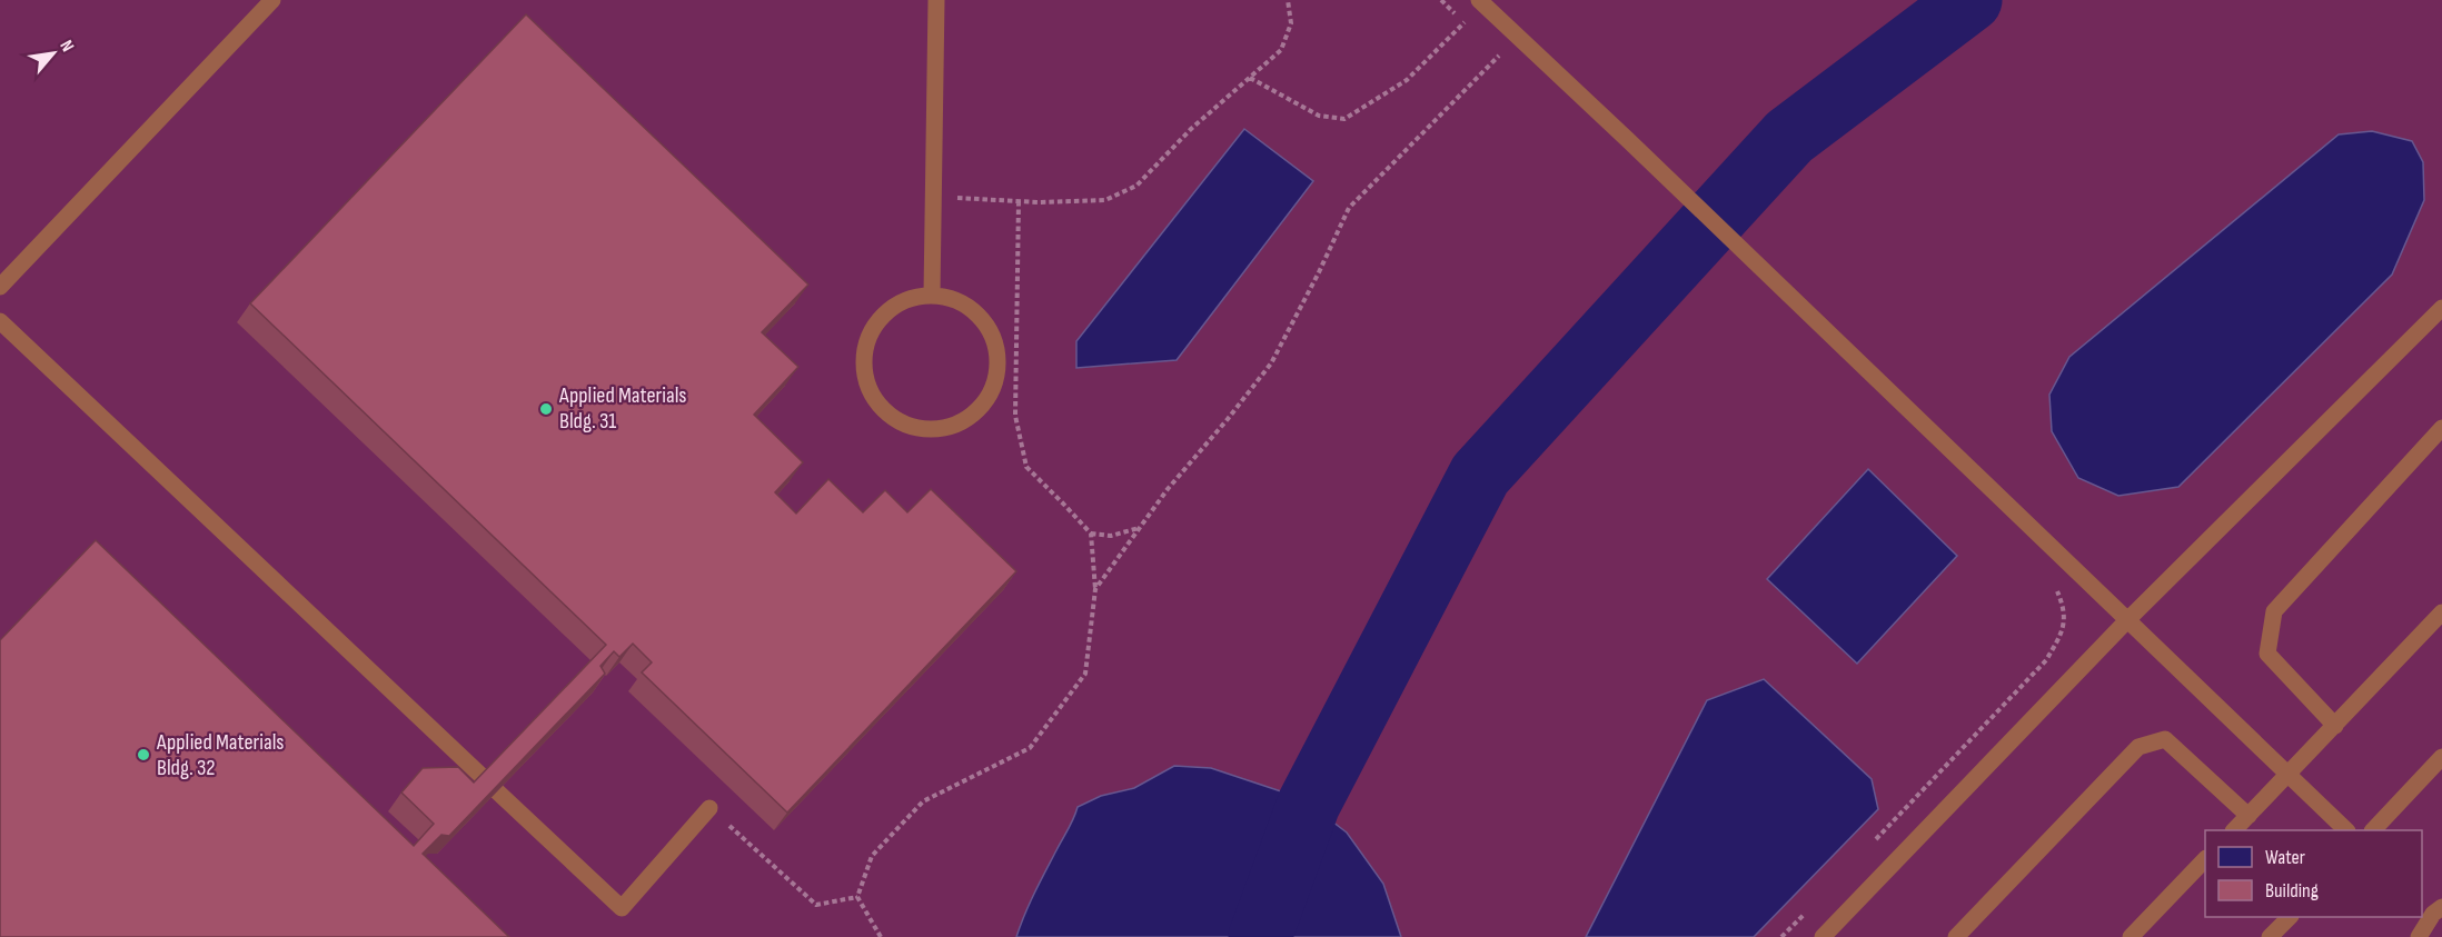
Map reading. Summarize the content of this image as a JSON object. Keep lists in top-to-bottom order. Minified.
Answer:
{"places":["Applied Materials Bldg. 31","Applied Materials Bldg. 32"],"legend":["Water","Building"],"north":"top right"}
